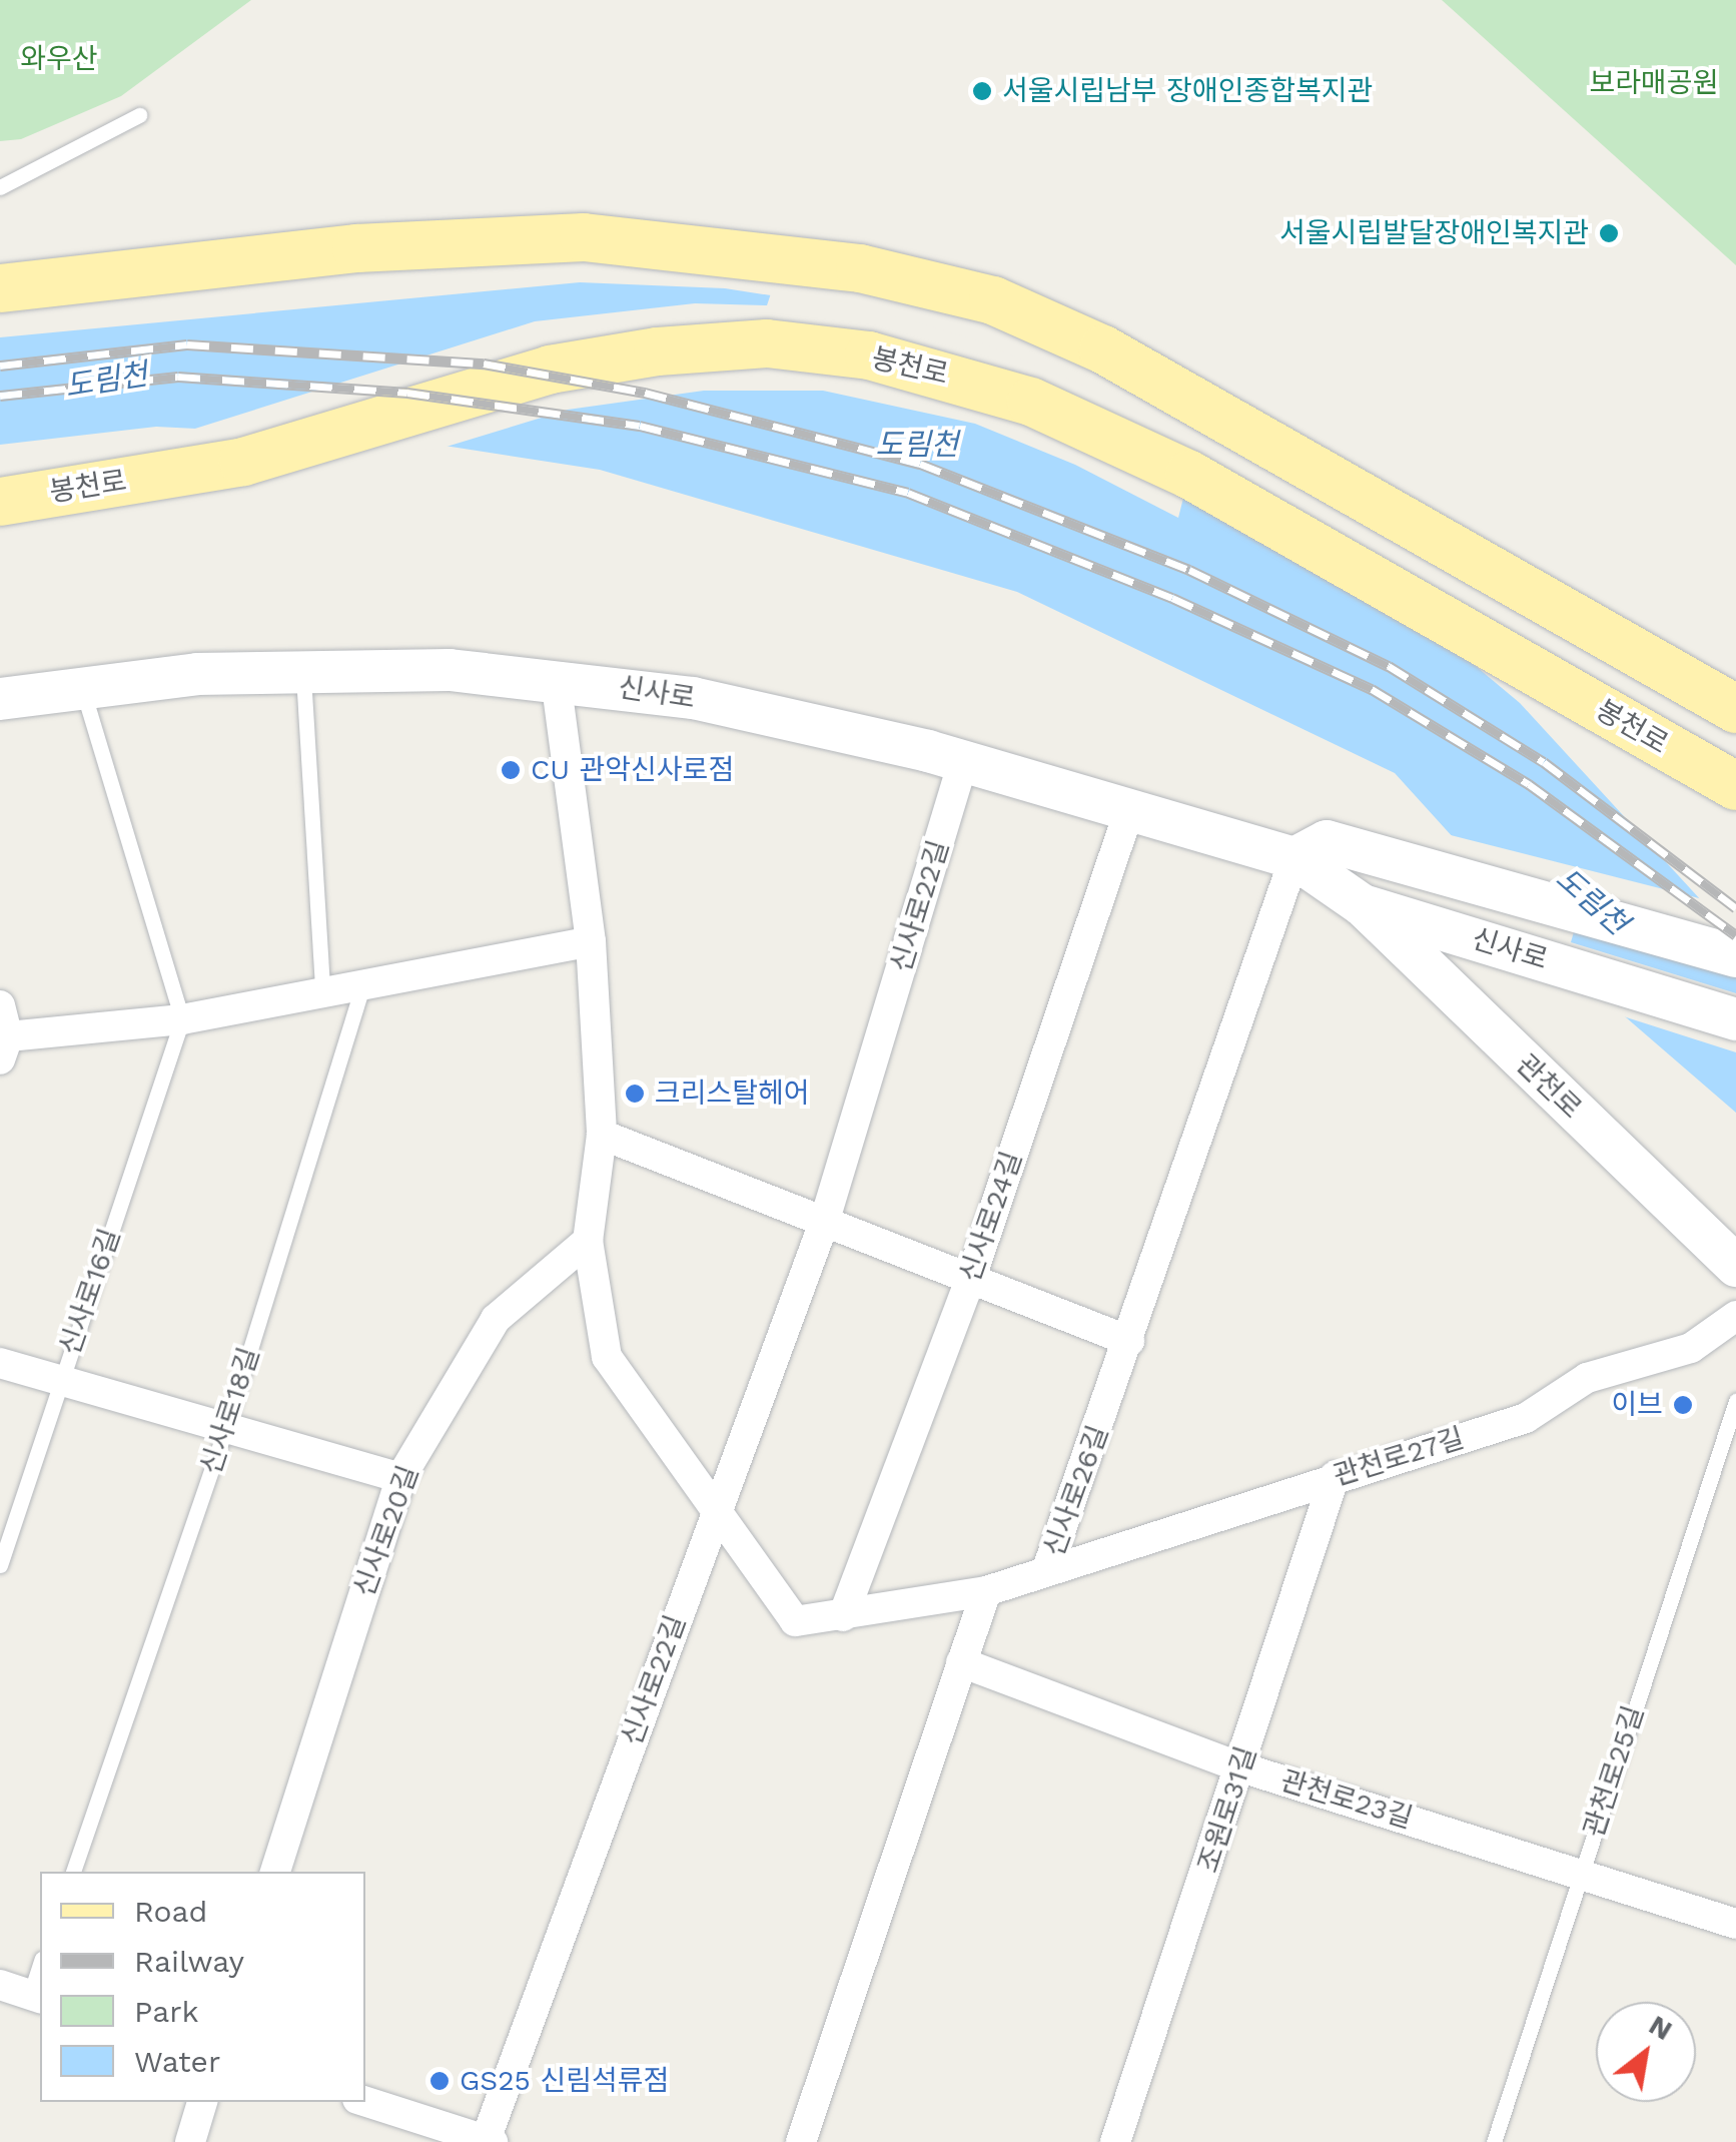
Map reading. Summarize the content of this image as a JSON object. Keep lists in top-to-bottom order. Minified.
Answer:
{"streets":{"main road":["봉천로","신사로","관천로"],"street":["신사로22길","신사로24길","관천로27길","신사로26길","신사로20길","관천로23길","조원로31길"],"lane":["신사로16길","신사로18길","관천로25길"]},"crossings":[["신사로","신사로22길"],["신사로","관천로"],["신사로","신사로24길"],["신사로","신사로26길"],["관천로27길","신사로26길"],["관천로27길","조원로31길"],["관천로25길","관천로23길"],["관천로23길","조원로31길"]],"water":["도림천"],"parks":["와우산","보라매공원"],"places":["서울시립남부 장애인종합복지관","서울시립발달장애인복지관","CU 관악신사로점","크리스탈헤어","이브","GS25 신림석류점"],"legend":["Road","Railway","Park","Water"],"north":"top right"}
